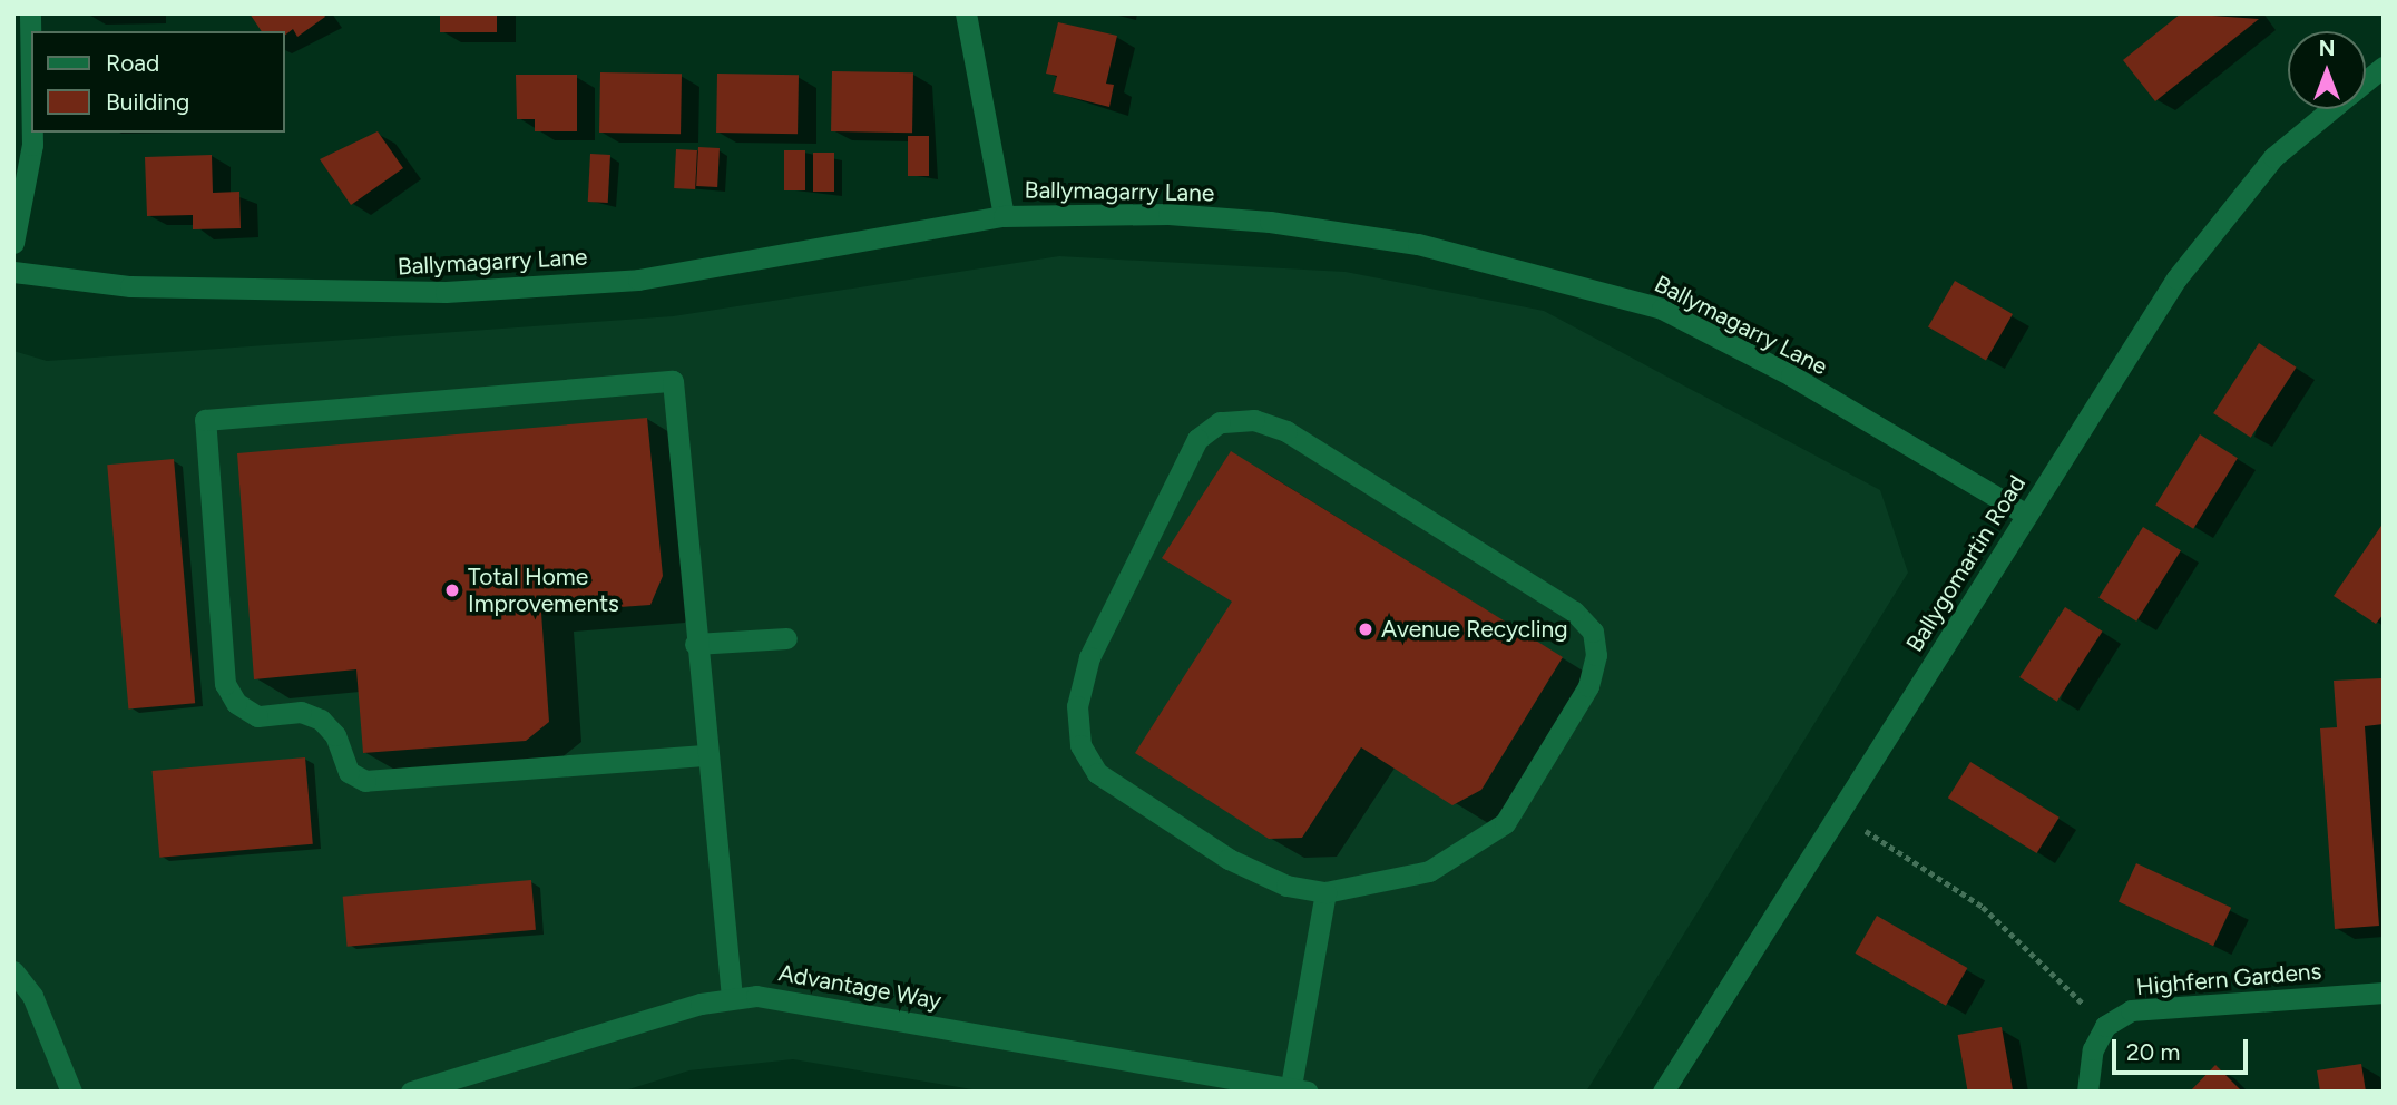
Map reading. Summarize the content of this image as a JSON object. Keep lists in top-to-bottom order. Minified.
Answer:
{"streets":{"street":["Ballymagarry Lane","Ballygomartin Road","Highfern Gardens","Advantage Way"]},"crossings":[["Ballymagarry Lane","Ballygomartin Road"]],"places":["Total Home Improvements","Avenue Recycling"],"legend":["Road","Building"],"scale_bar":"20 m","north":"top"}
